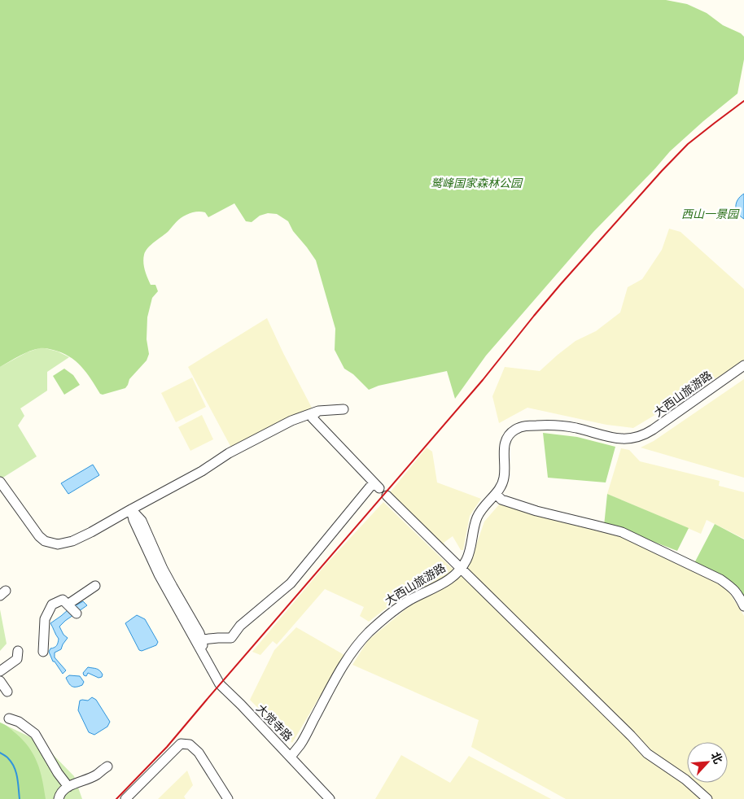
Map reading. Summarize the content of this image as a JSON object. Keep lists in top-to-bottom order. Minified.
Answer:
{"streets":{"street":["大西山旅游路","大觉寺路"]},"crossings":[["大西山旅游路","大觉寺路"]],"parks":["鹫峰国家森林公园","西山一景园"],"north":"top right"}
